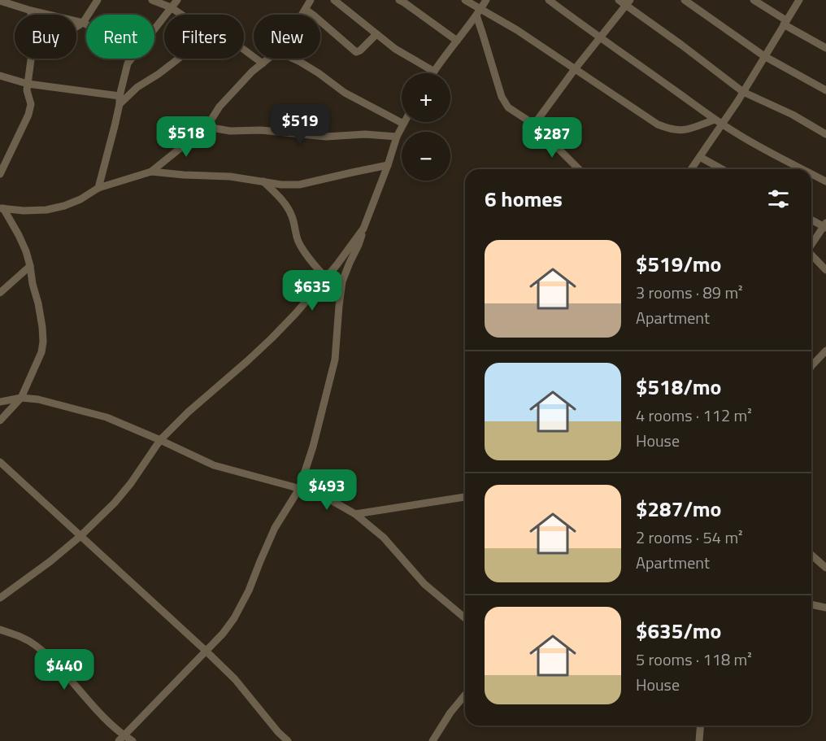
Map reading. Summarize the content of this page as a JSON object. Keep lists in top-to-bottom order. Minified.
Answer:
{"page":{"chip":["Buy","Rent","Filters","New"],"map_buttons":["+","−"],"price":["$519","$518","$287","$635","$493","$440"],"heading":"6 homes","list":[{"name":"$519/mo","note":"3 rooms · 89 m² · Apartment"},{"name":"$518/mo","note":"4 rooms · 112 m² · House"},{"name":"$287/mo","note":"2 rooms · 54 m² · Apartment"},{"name":"$635/mo","note":"5 rooms · 118 m² · House"}]}}
